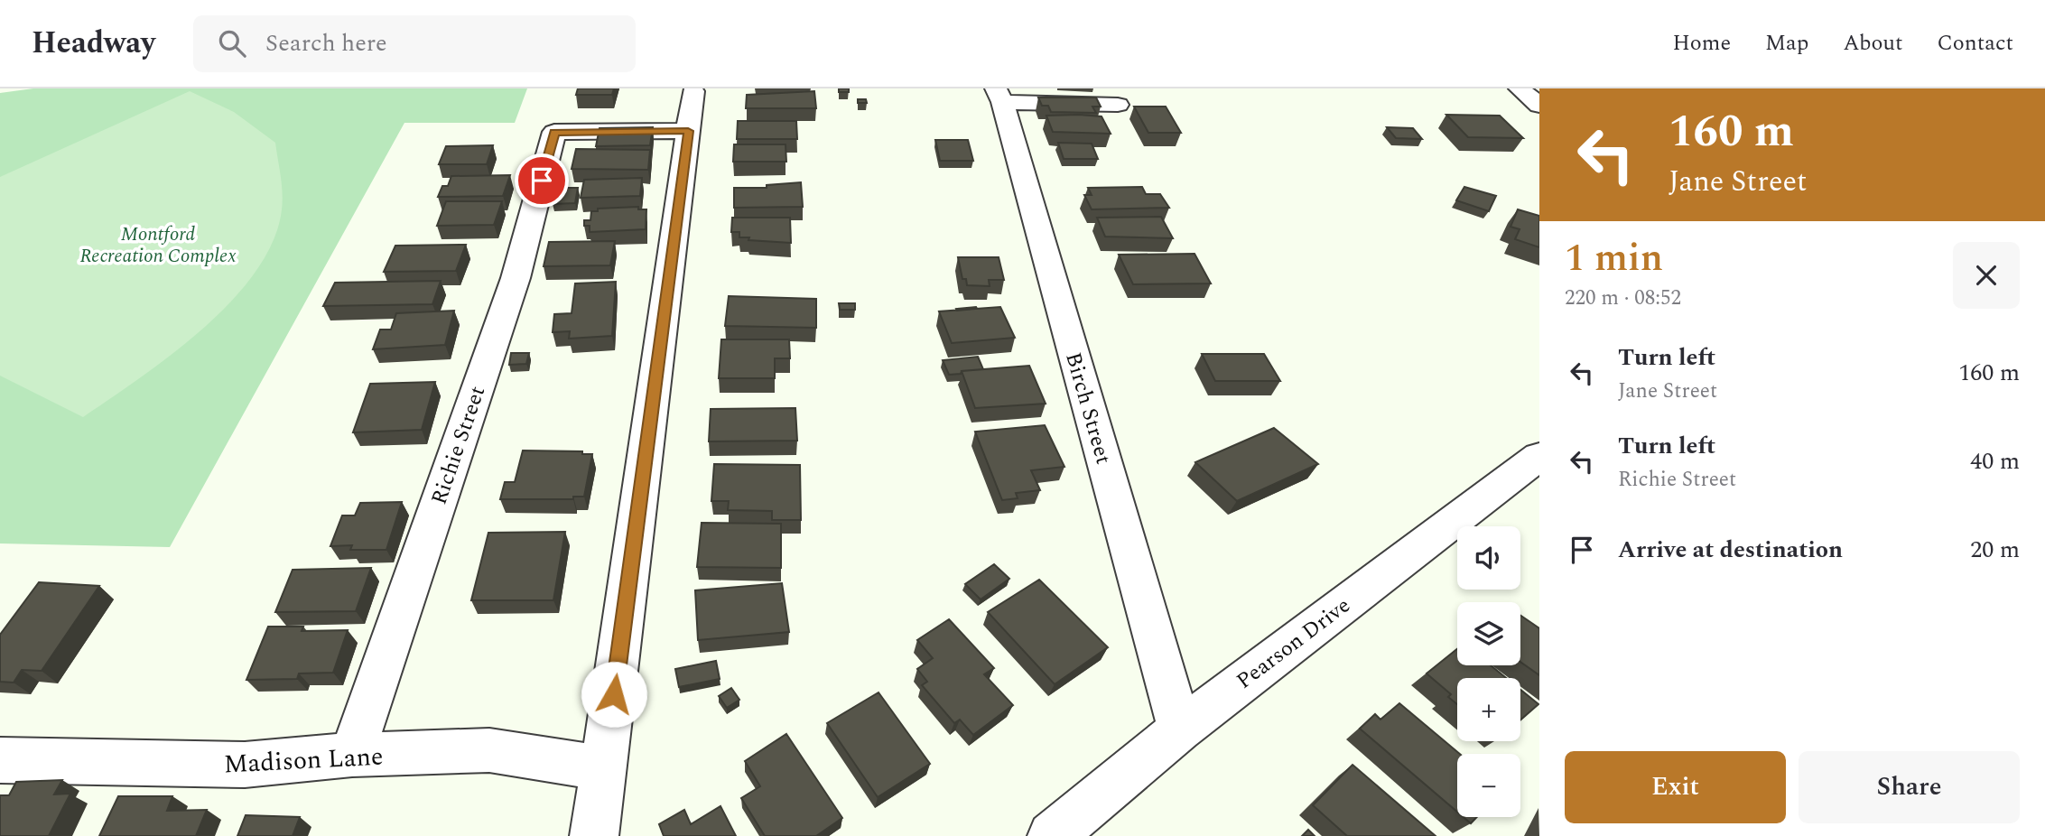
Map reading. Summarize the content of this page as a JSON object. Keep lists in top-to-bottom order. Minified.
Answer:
{"streets":{"street":["Birch Street","Richie Street","Pearson Drive","Madison Lane"]},"crossings":[["Birch Street","Pearson Drive"],["Richie Street","Madison Lane"]],"parks":["Montford Recreation Complex"],"page":{"header":"Headway","search":"Search here","nav":["Home","Map","About","Contact"],"turn":["160 m","Jane Street"],"heading":["1 min","220 m · 08:52"],"list":[{"name":"Turn left","note":"Jane Street","value":"160 m"},{"name":"Turn left","note":"Richie Street","value":"40 m"},{"name":"Arrive at destination","value":"20 m"}],"map_buttons":["+","−"],"buttons":["Exit","Share"]}}
